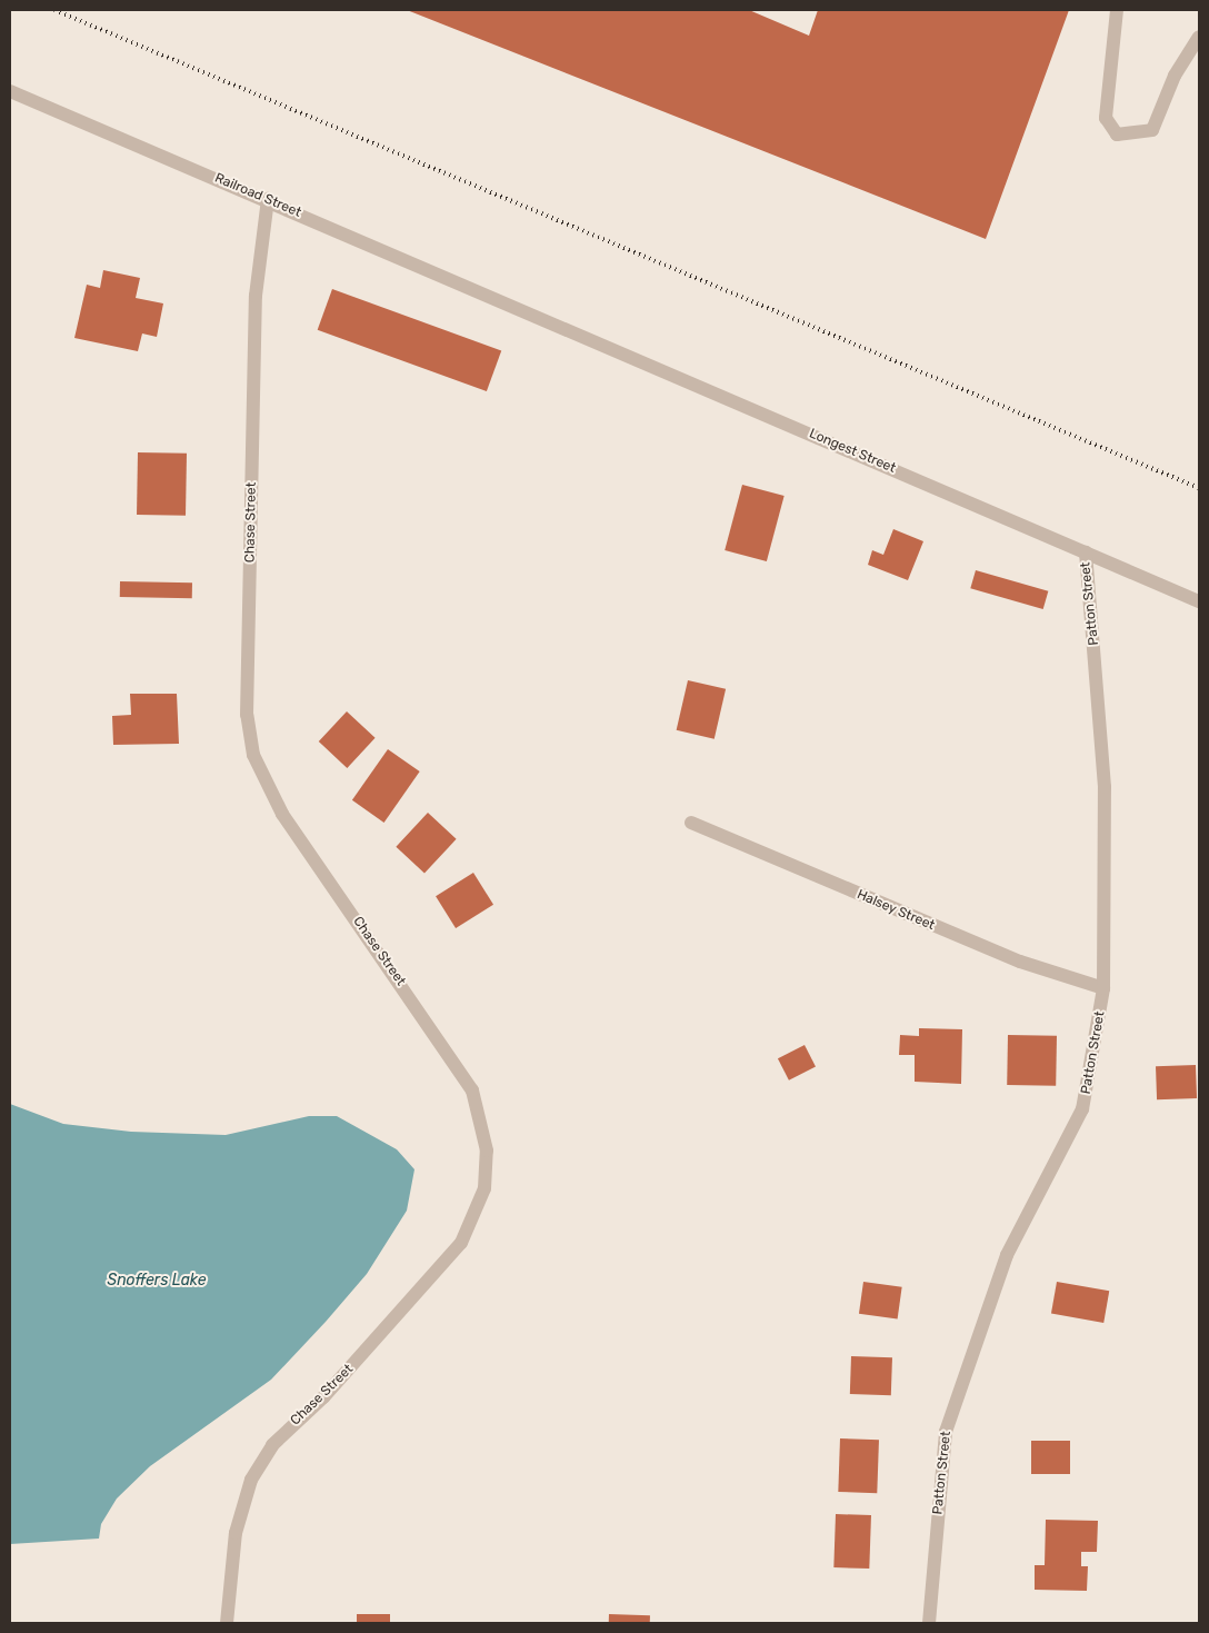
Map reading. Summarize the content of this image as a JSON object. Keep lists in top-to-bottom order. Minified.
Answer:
{"streets":{"street":["Railroad Street","Longest Street","Chase Street","Patton Street","Halsey Street"]},"crossings":[["Railroad Street","Longest Street"],["Railroad Street","Chase Street"],["Longest Street","Patton Street"],["Patton Street","Halsey Street"]],"water":["Snoffers Lake"]}
